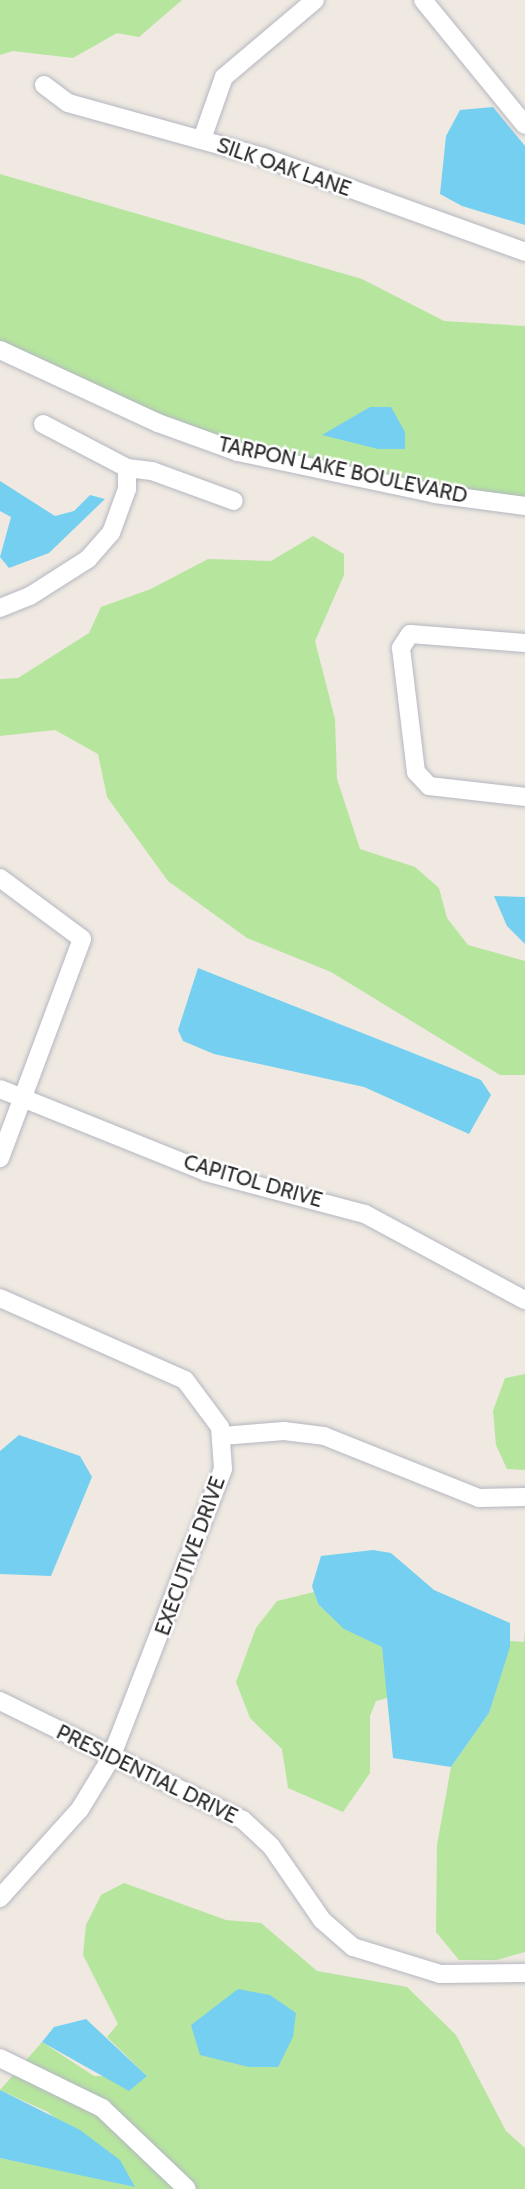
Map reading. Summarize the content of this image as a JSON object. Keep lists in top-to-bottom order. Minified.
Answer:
{"streets":{"street":["SILK OAK LANE","TARPON LAKE BOULEVARD","CAPITOL DRIVE","EXECUTIVE DRIVE","PRESIDENTIAL DRIVE"]},"crossings":[["EXECUTIVE DRIVE","PRESIDENTIAL DRIVE"]]}
